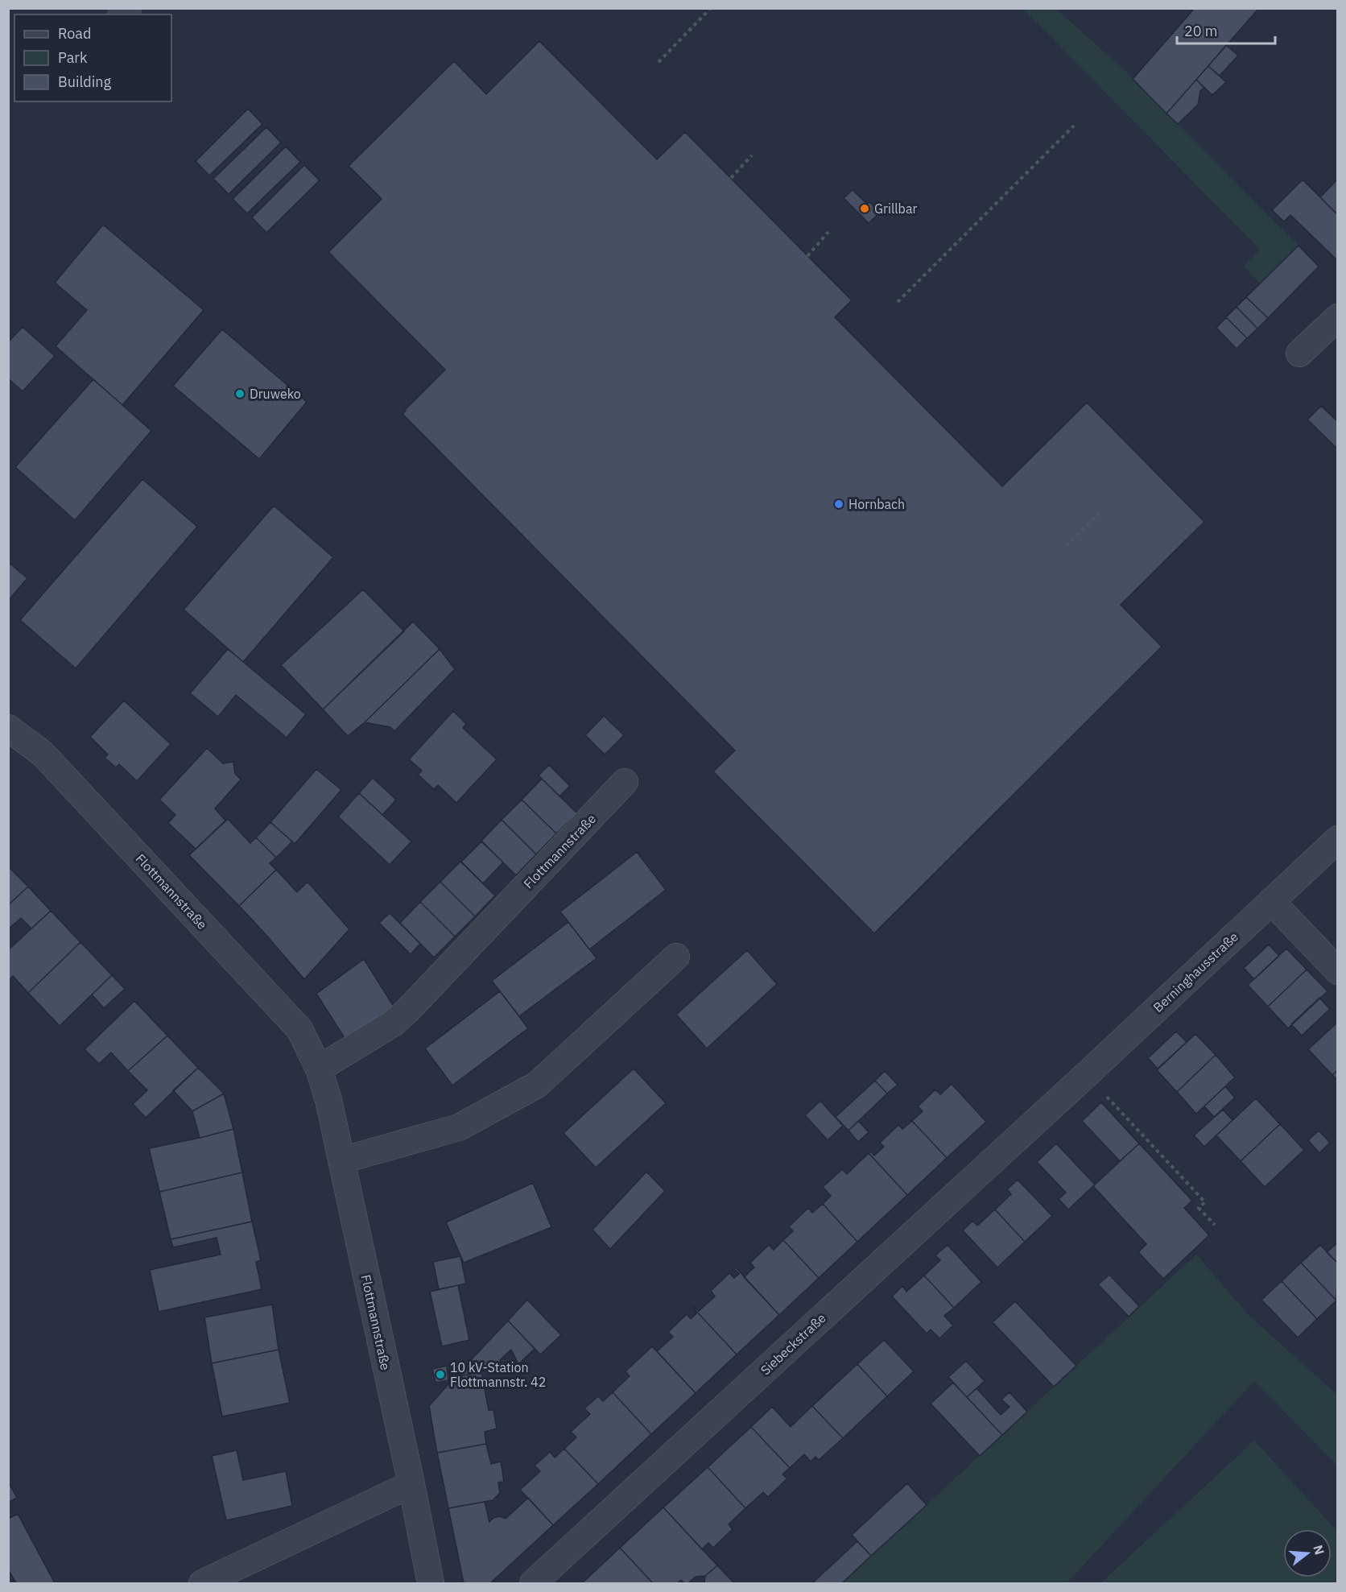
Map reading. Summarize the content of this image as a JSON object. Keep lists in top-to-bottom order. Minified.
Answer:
{"streets":{"street":["Flottmannstraße","Berninghausstraße","Siebeckstraße"]},"crossings":[["Berninghausstraße","Siebeckstraße"]],"places":["Grillbar","Druweko","Hornbach","10 kV-Station Flottmannstr. 42"],"legend":["Road","Park","Building"],"scale_bar":"20 m","north":"right"}
